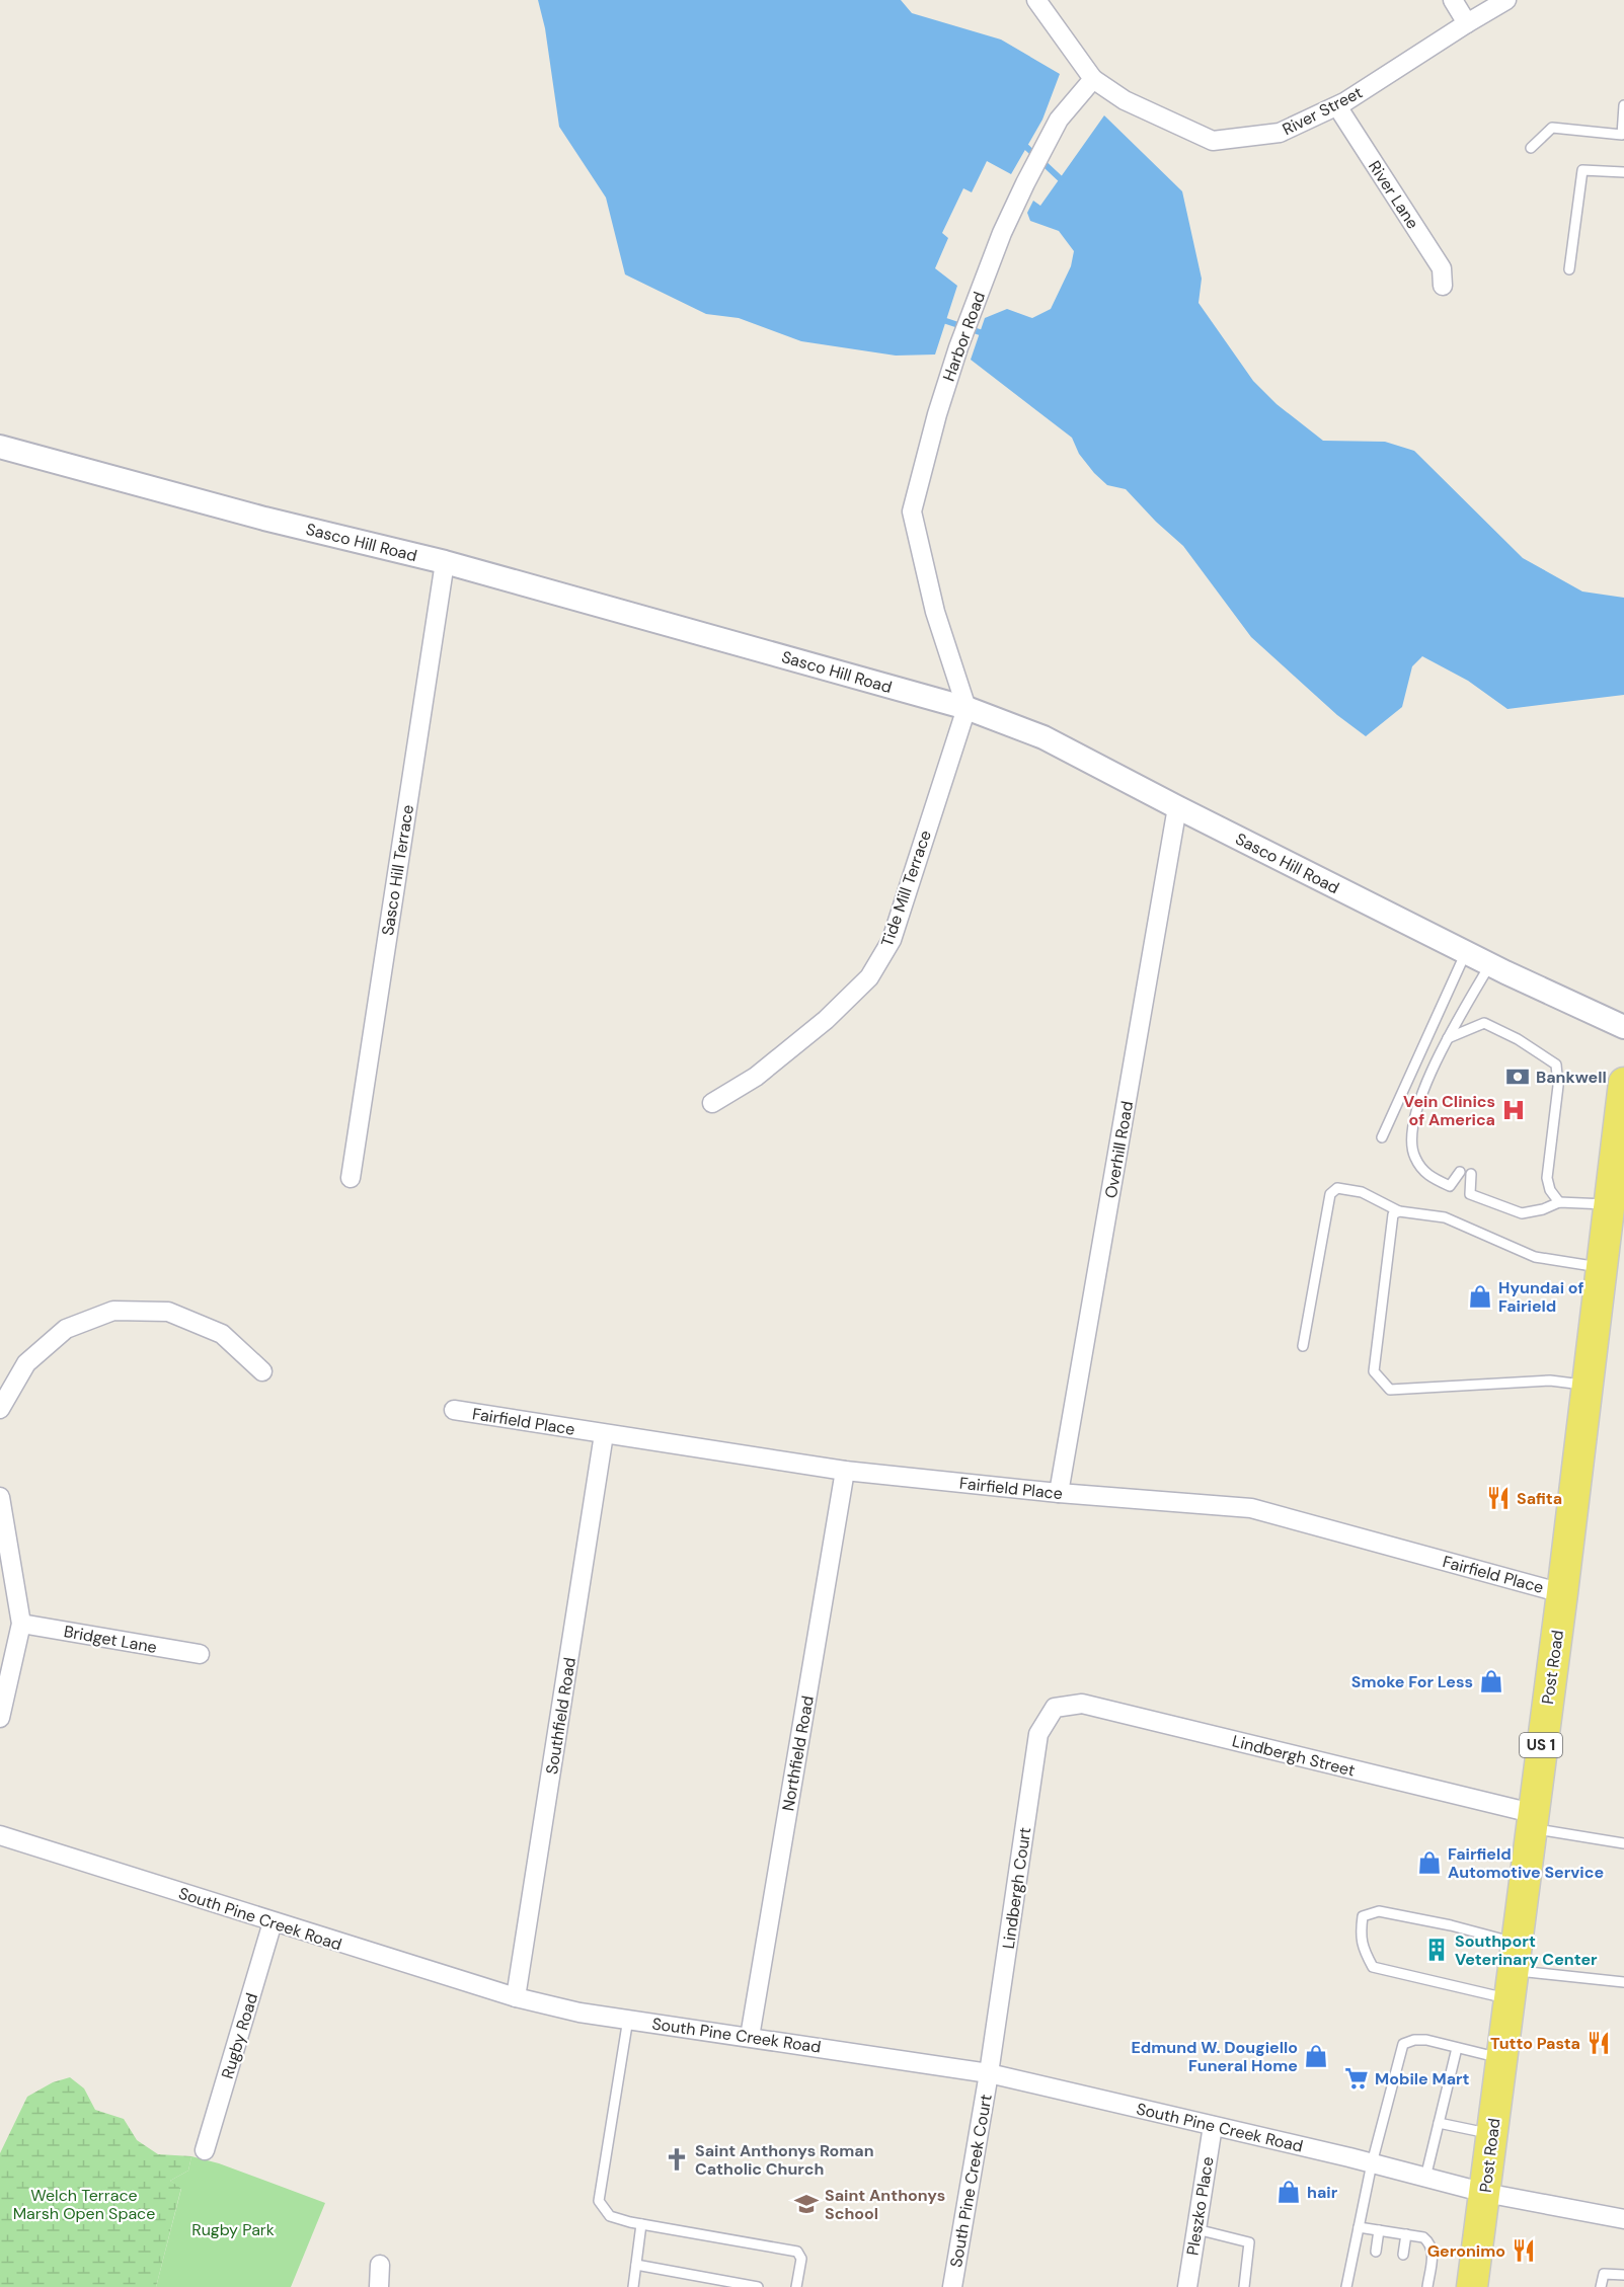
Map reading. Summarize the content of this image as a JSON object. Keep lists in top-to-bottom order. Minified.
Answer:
{"streets":{"main road":["Post Road","US 1"],"street":["River Street","River Lane","Harbor Road","Sasco Hill Road","Sasco Hill Terrace","Tide Mill Terrace","Overhill Road","Fairfield Place","Bridget Lane","Southfield Road","Northfield Road","Lindbergh Street","Lindbergh Court","South Pine Creek Road","Rugby Road","South Pine Creek Court","Pleszko Place"]},"crossings":[["River Street","River Lane"],["River Street","Harbor Road"],["Harbor Road","Sasco Hill Road"],["Harbor Road","Tide Mill Terrace"],["Sasco Hill Road","Sasco Hill Terrace"],["Sasco Hill Road","Tide Mill Terrace"],["Sasco Hill Road","Overhill Road"],["Overhill Road","Fairfield Place"],["Fairfield Place","Post Road"],["Fairfield Place","Southfield Road"],["Fairfield Place","Northfield Road"],["Post Road","Lindbergh Street"],["Post Road","South Pine Creek Road"],["Southfield Road","South Pine Creek Road"],["Northfield Road","South Pine Creek Road"],["Lindbergh Street","Lindbergh Court"],["Lindbergh Court","South Pine Creek Road"],["Lindbergh Court","South Pine Creek Court"],["South Pine Creek Road","Rugby Road"],["South Pine Creek Road","South Pine Creek Court"],["South Pine Creek Road","Pleszko Place"]],"parks":["Welch Terrace Marsh Open Space","Rugby Park"],"places":{"bank":["Bankwell"],"hospital":["Vein Clinics of America"],"shop":["Hyundai of Fairield","Smoke For Less","Fairfield Automotive Service","Edmund W. Dougiello Funeral Home","hair"],"restaurant":["Safita","Tutto Pasta","Geronimo"],"building":["Southport Veterinary Center"],"supermarket":["Mobile Mart"],"church":["Saint Anthonys Roman Catholic Church"],"school or university":["Saint Anthonys School"]}}
